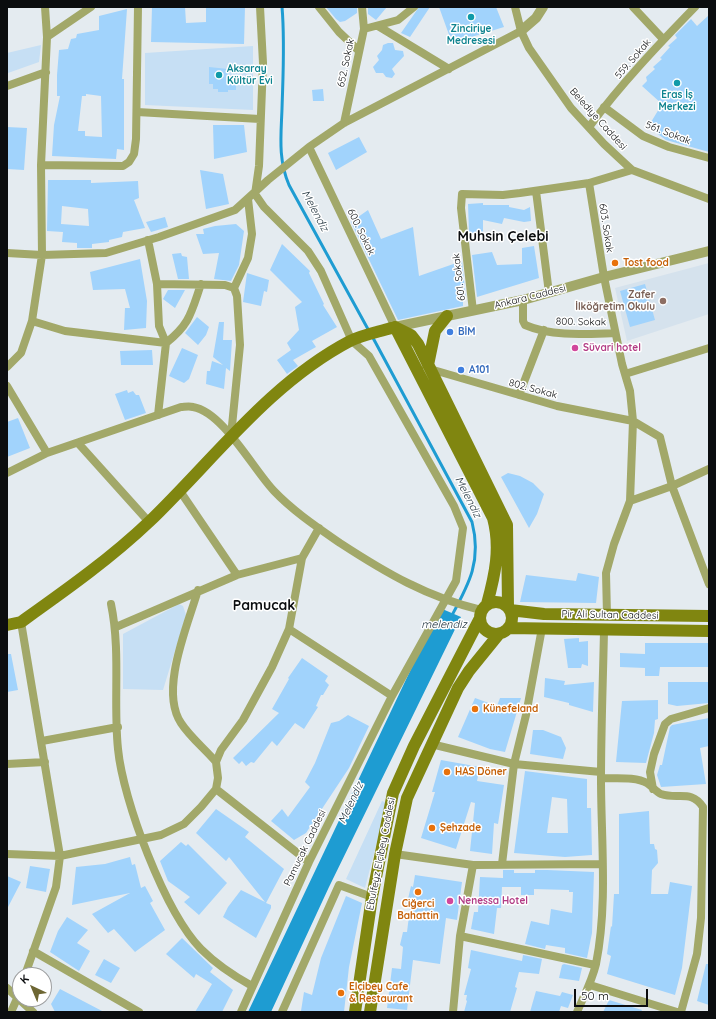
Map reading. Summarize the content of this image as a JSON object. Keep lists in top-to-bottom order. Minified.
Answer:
{"streets":{"main road":["Pir Ali Sultan Caddesi","Ebulfeyz Elçibey Caddesi"],"street":["559. Sokak","652. Sokak","Belediye Caddesi","561. Sokak","603. Sokak","600. Sokak","601. Sokak","Ankara Caddesi","800. Sokak","802. Sokak","Pamucak Caddesi"]},"crossings":[["559. Sokak","Belediye Caddesi"],["559. Sokak","561. Sokak"],["603. Sokak","Ankara Caddesi"],["603. Sokak","800. Sokak"],["603. Sokak","802. Sokak"],["603. Sokak","Pir Ali Sultan Caddesi"],["600. Sokak","Ankara Caddesi"],["600. Sokak","Ebulfeyz Elçibey Caddesi"],["601. Sokak","Ankara Caddesi"],["Ankara Caddesi","800. Sokak"],["Ankara Caddesi","Ebulfeyz Elçibey Caddesi"],["Pir Ali Sultan Caddesi","Ebulfeyz Elçibey Caddesi"]],"districts":["Muhsin Çelebi","Pamucak"],"water":["Melendiz","melendiz"],"places":["Zinciriye Medresesi","Aksaray Kültür Evi","Eras İş Merkezi","Tost food","Zafer İlköğretim Okulu","BİM","Süvari hotel","A101","Künefeland","HAS Döner","Şehzade","Ciğerci Bahattin","Nenessa Hotel","Elçibey Cafe & Restaurant"],"scale_bar":"50 m","north":"top left"}
